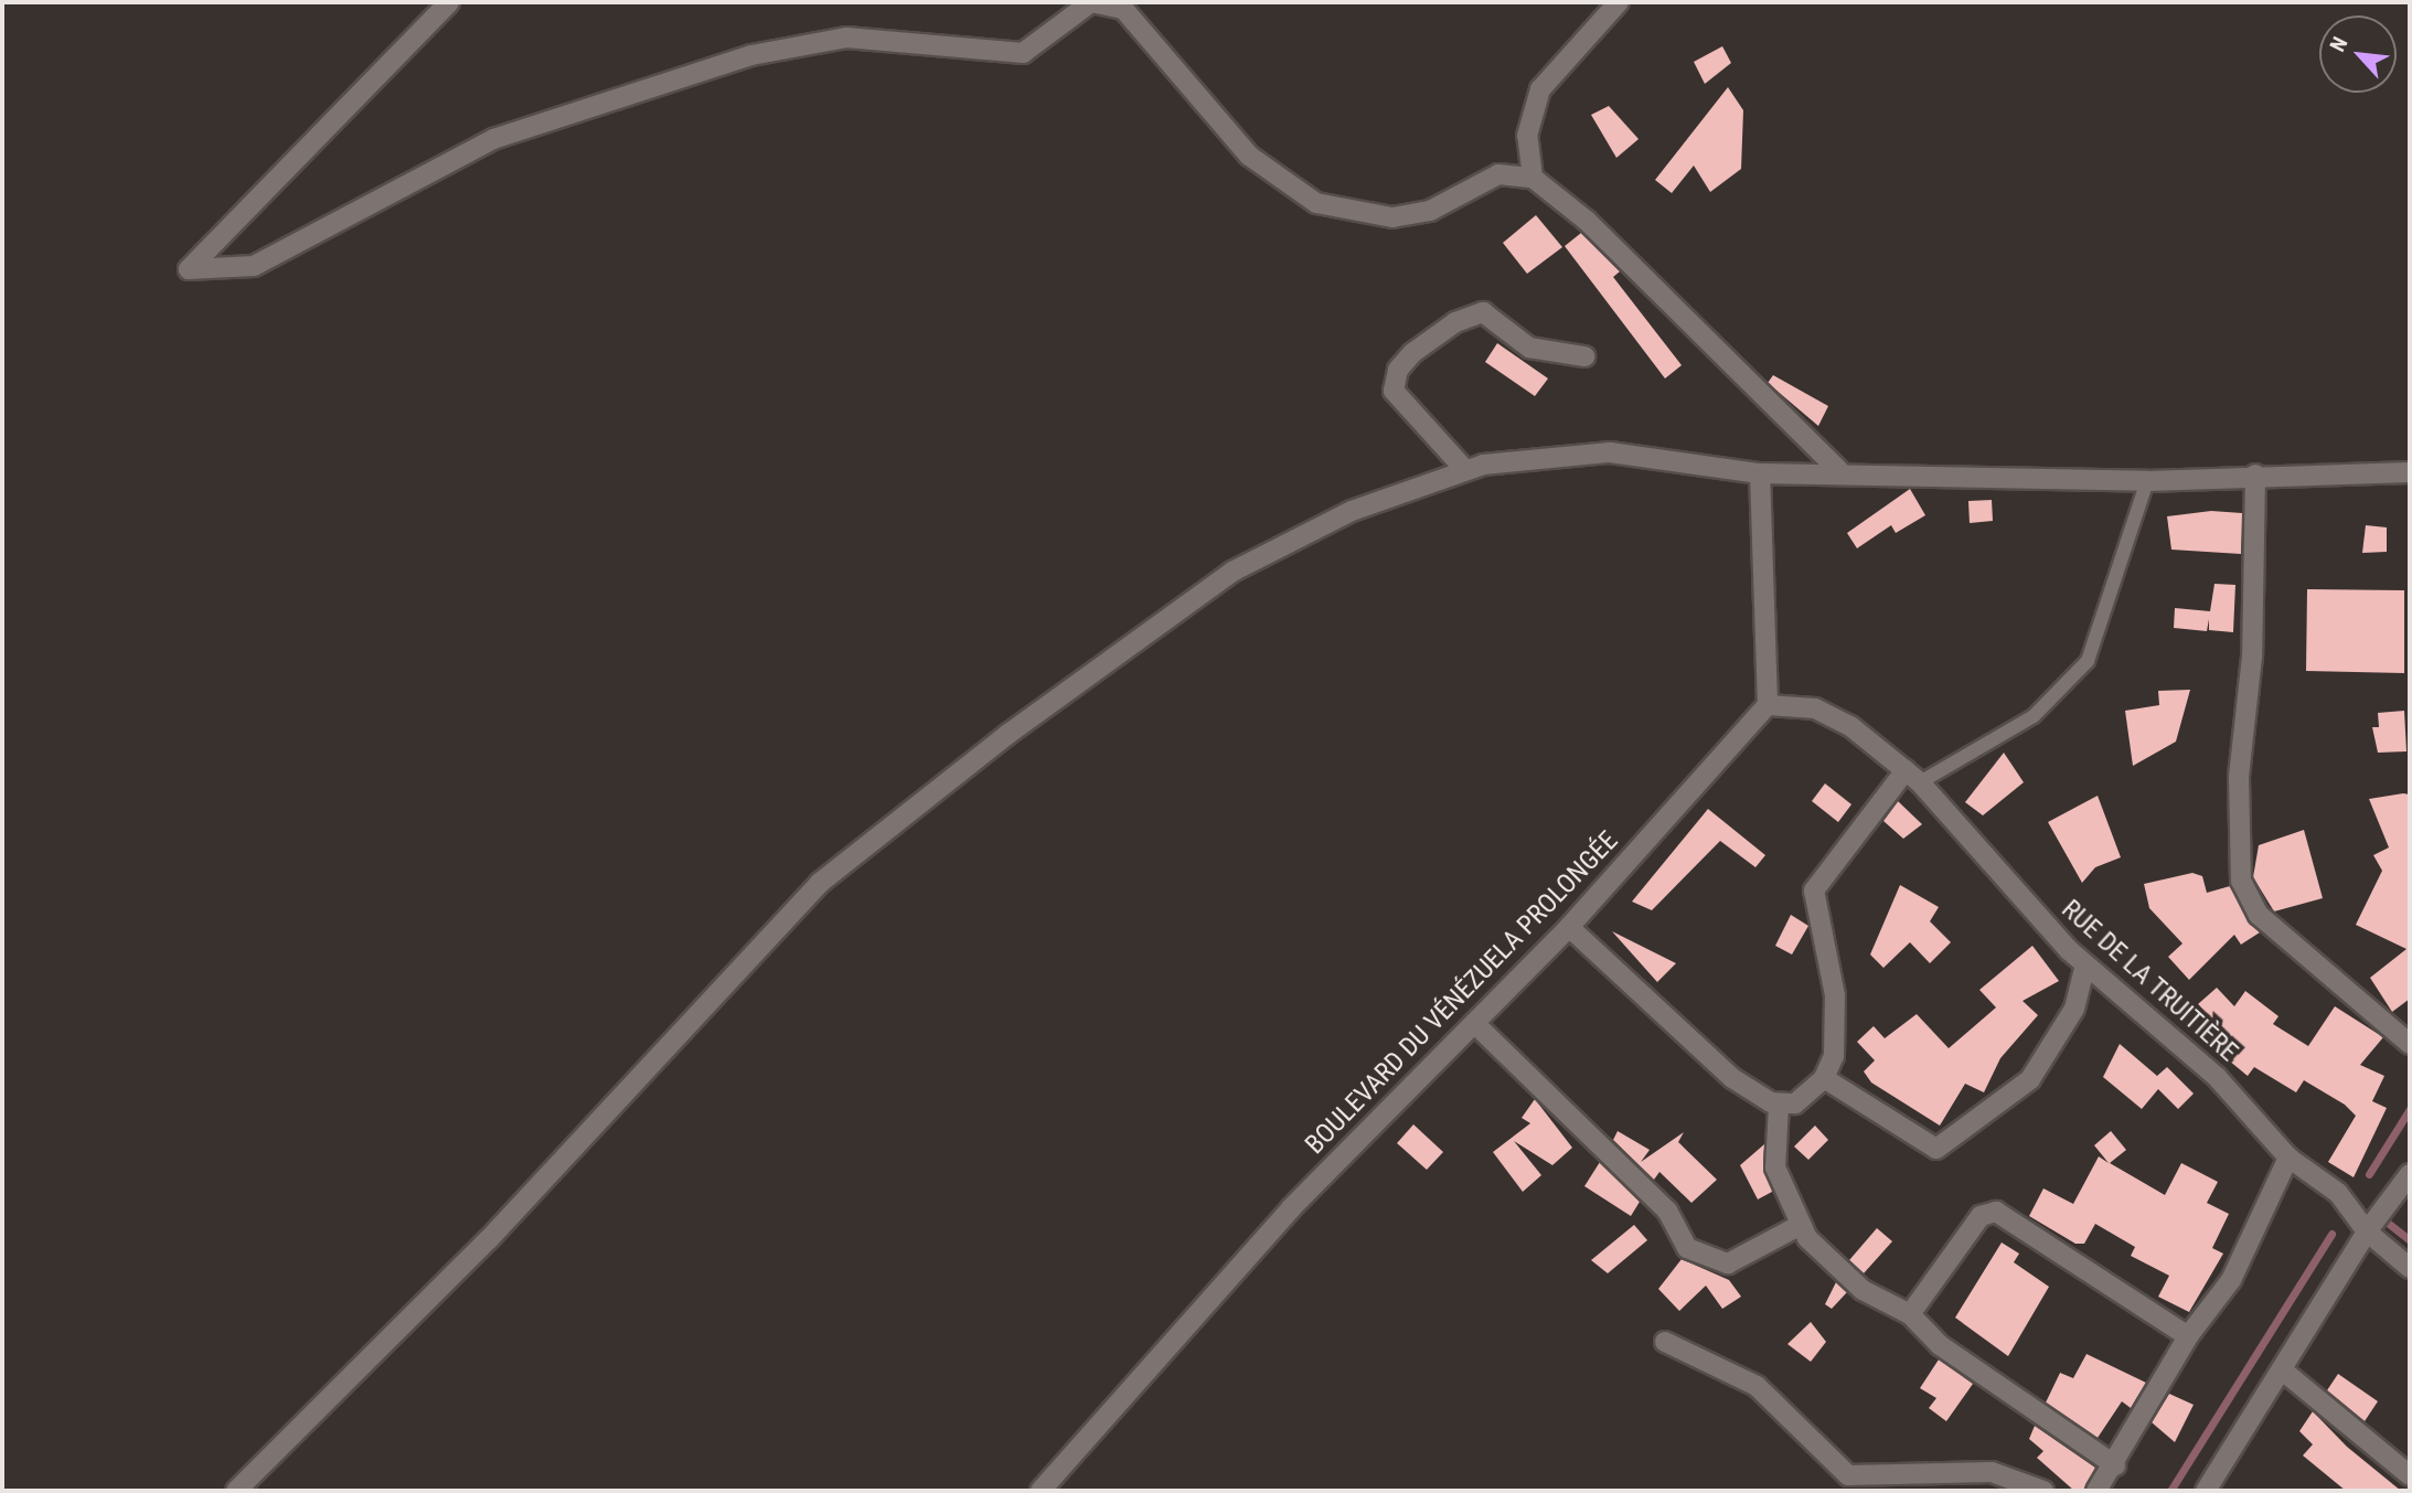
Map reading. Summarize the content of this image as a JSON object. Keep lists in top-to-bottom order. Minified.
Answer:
{"streets":{"street":["RUE DE LA TRUITIÈRE","BOULEVARD DU VÉNÉZUELA PROLONGÉE"]},"crossings":[["RUE DE LA TRUITIÈRE","BOULEVARD DU VÉNÉZUELA PROLONGÉE"]],"north":"top left"}
